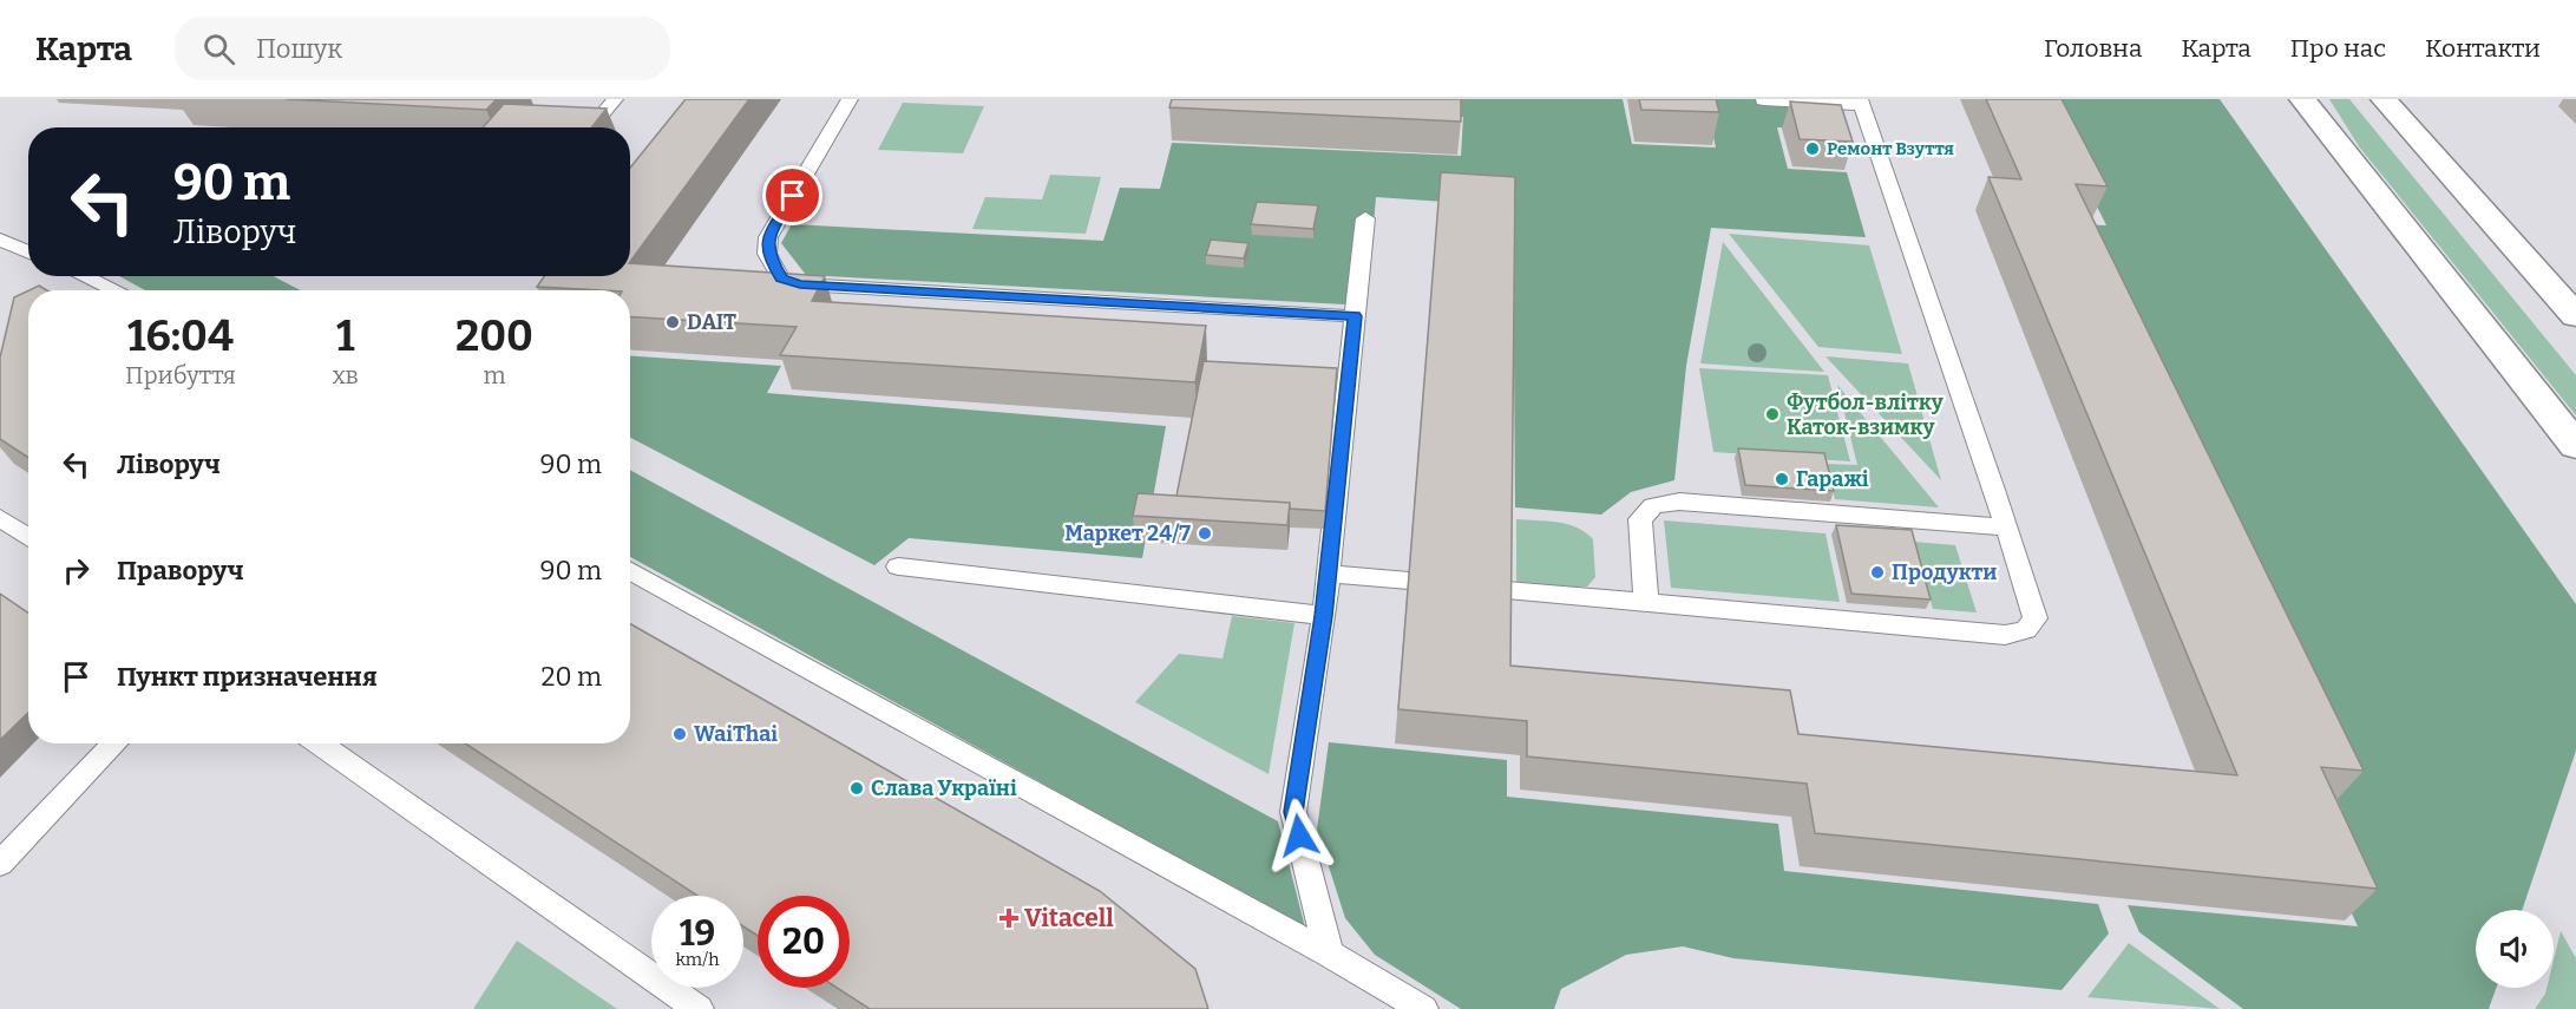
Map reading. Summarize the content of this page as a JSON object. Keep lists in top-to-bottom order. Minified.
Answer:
{"places":{"other":["Ремонт Взуття","DAIT","Футбол-влітку Каток-взимку","Гаражі","Маркет 24/7","Продукти","WaiThai","Слава Україні"],"health":["Vitacell"]},"page":{"header":"Карта","search":"Пошук","nav":["Головна","Карта","Про нас","Контакти"],"turn":["90 m","Ліворуч"],"eta":["16:04","Прибуття","1","хв","200","m"],"list":[{"name":"Ліворуч","value":"90 m"},{"name":"Праворуч","value":"90 m"},{"name":"Пункт призначення","value":"20 m"}],"speed":"19 km/h","limit":"20"}}
